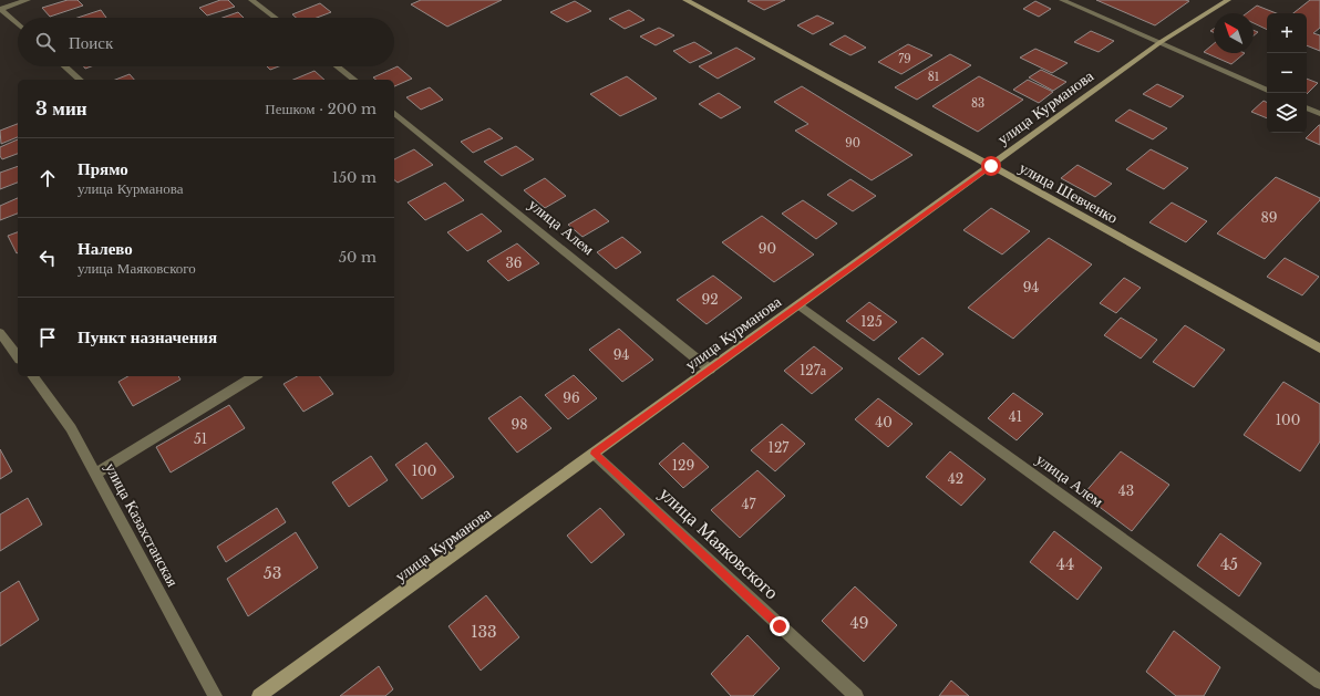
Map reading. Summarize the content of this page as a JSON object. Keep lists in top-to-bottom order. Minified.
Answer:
{"streets":{"street":["улица Курманова","улица Шевченко","улица Алем","улица Казахстанская","улица Маяковского"]},"crossings":[["улица Курманова","улица Шевченко"],["улица Курманова","улица Алем"],["улица Курманова","улица Маяковского"]],"house_numbers":["79","81","83","90","89","90","36","94","92","125","94","127а","96","41","100","40","98","51","127","129","100","42","43","47","44","45","53","49","133"],"north":"top left","page":{"map_buttons":["+","−"],"search":"Поиск","heading":["3 мин","Пешком · 200 m"],"list":[["Прямо","улица Курманова","150 m"],["Налево","улица Маяковского","50 m"],"Пункт назначения"]}}
